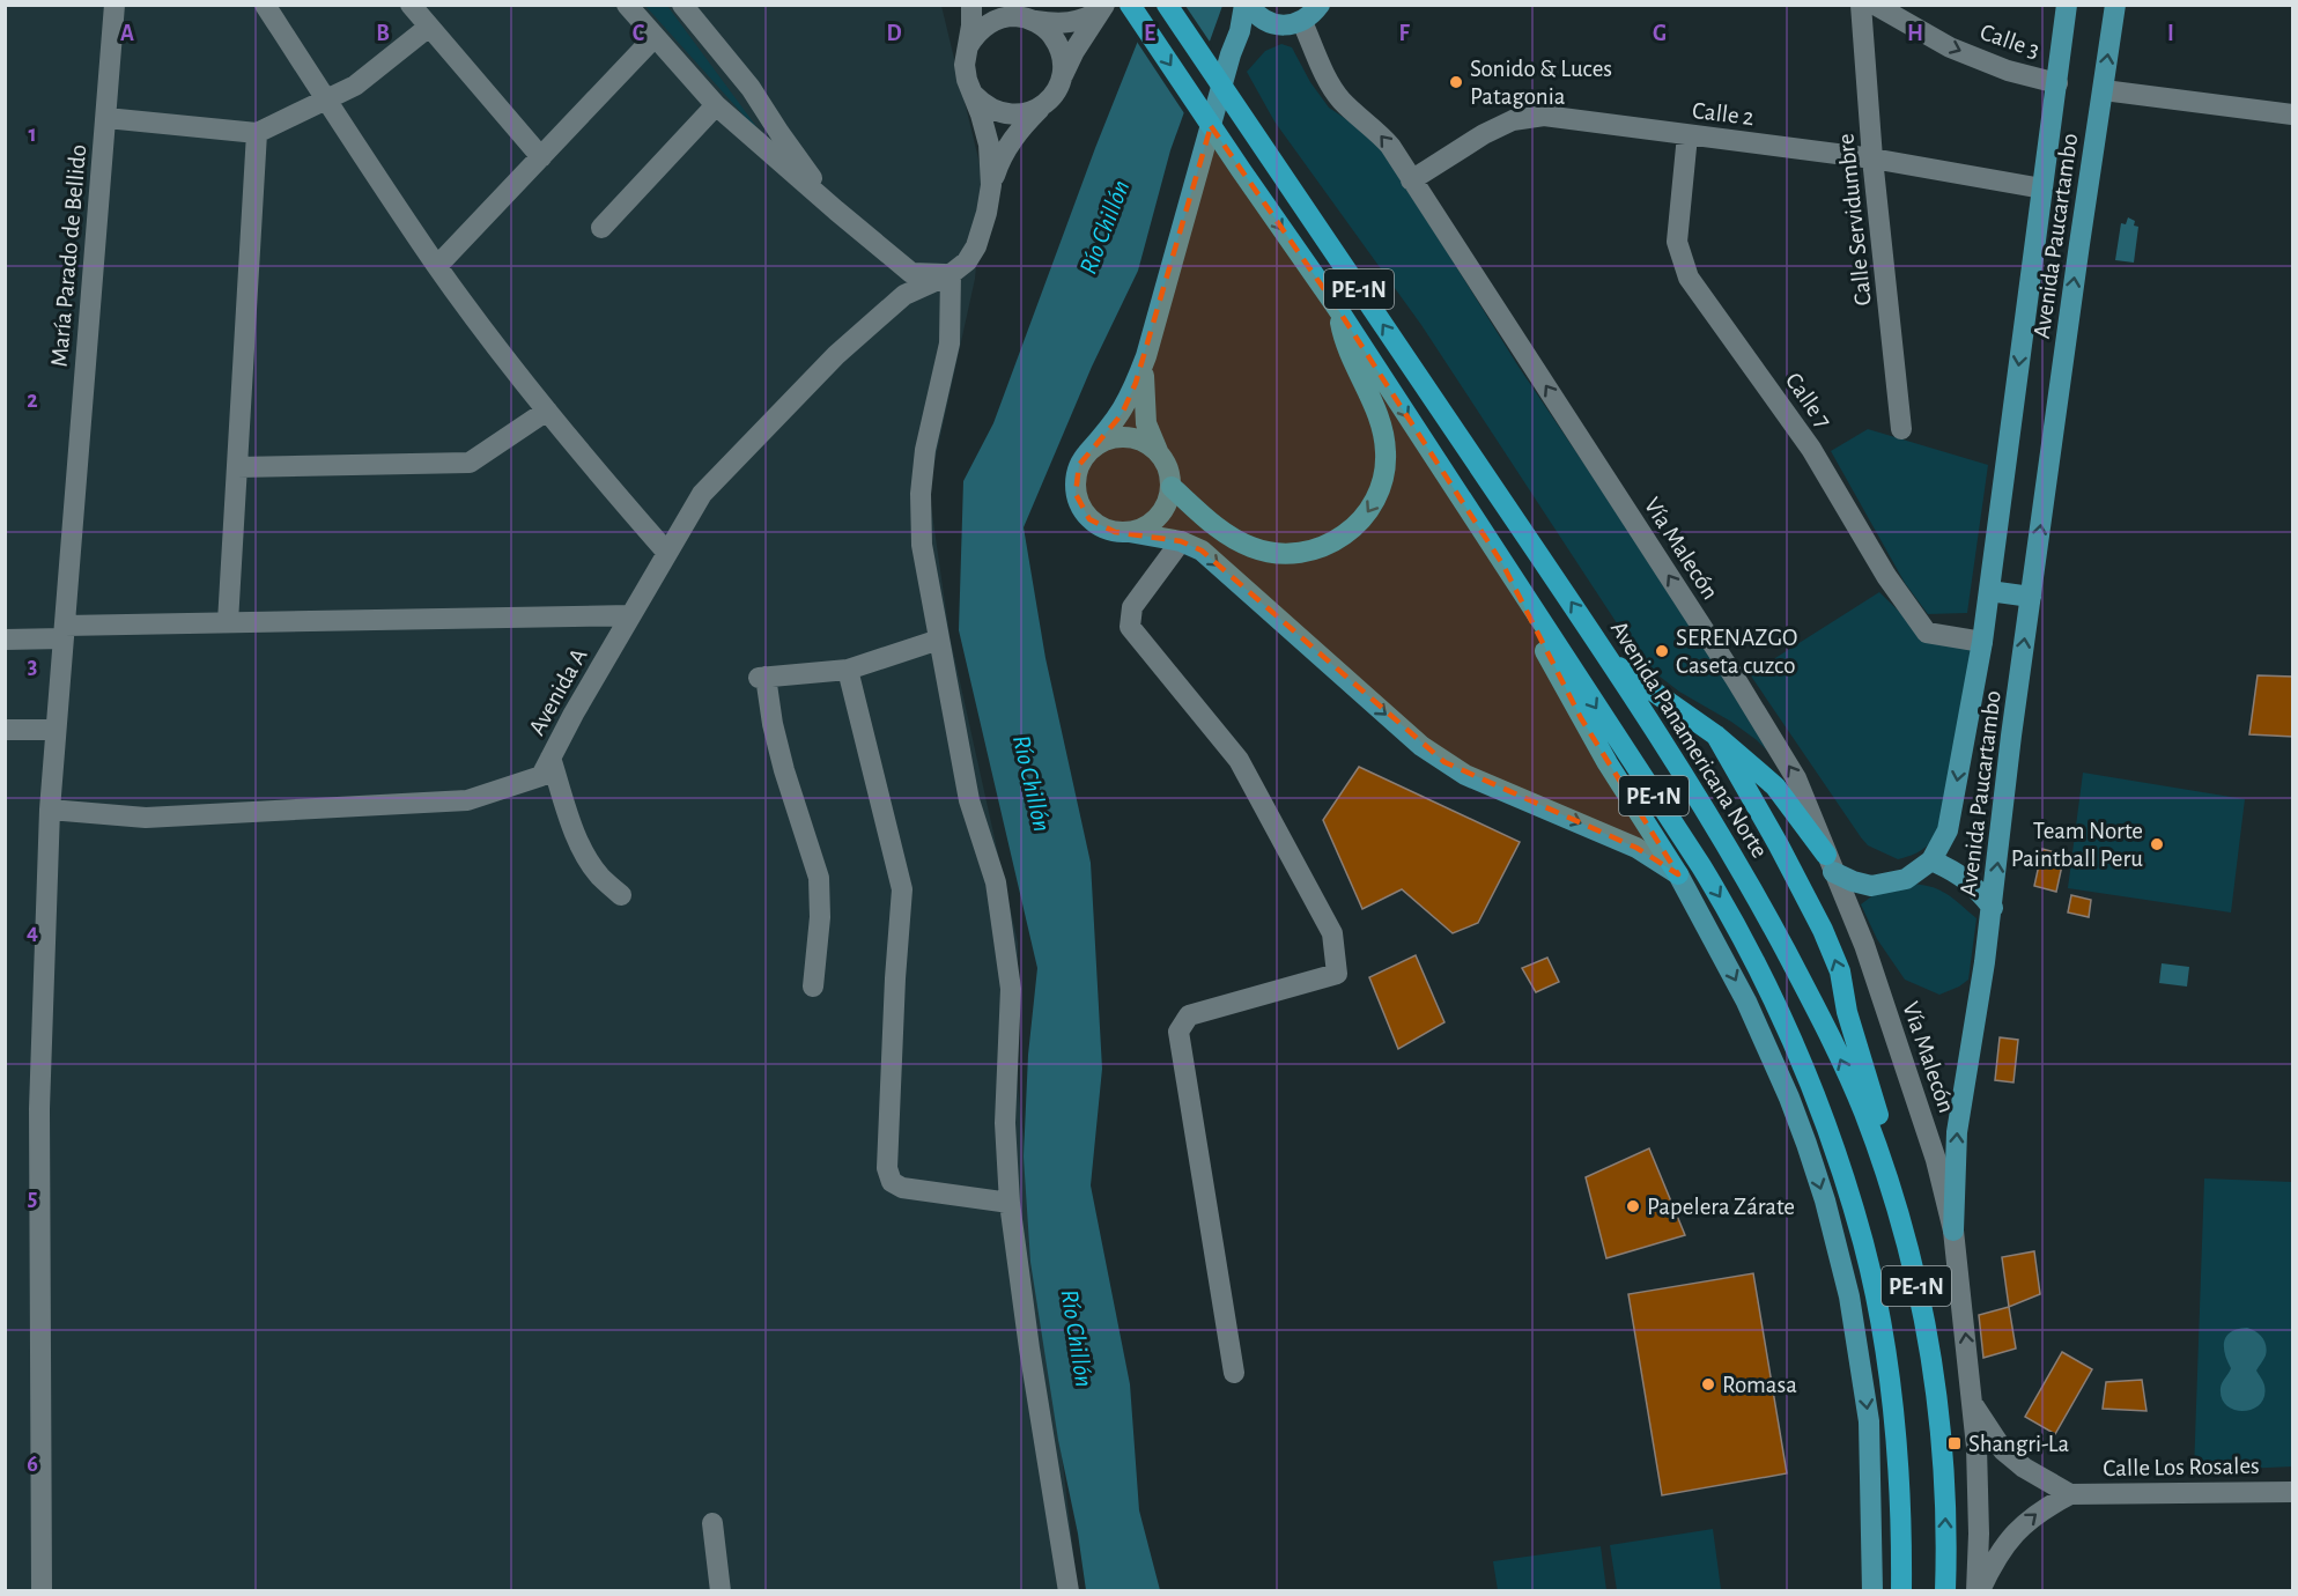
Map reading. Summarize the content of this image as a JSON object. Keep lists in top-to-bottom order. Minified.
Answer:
{"streets":{"highway":["PE-1N","Avenida Panamericana Norte"],"main road":["Avenida Paucartambo"],"street":["Calle 3","Calle 2","Calle Servidumbre","María Parado de Bellido","Calle 7","Vía Malecón","Avenida A","Calle Los Rosales"]},"crossings":[["Calle 3","Avenida Paucartambo"],["Calle 2","Calle Servidumbre"],["Calle 2","Avenida Paucartambo"],["Calle 2","Calle 7"],["Calle 2","Vía Malecón"],["Avenida Paucartambo","Calle 7"],["Avenida Paucartambo","Vía Malecón"],["Avenida Paucartambo","Calle Los Rosales"],["María Parado de Bellido","Avenida A"]],"one_way":["Calle 3","Vía Malecón"],"water":["Río Chillón"],"places":{"other":["Sonido & Luces Patagonia","SERENAZGO Caseta cuzco","Team Norte Paintball Peru","Papelera Zárate","Romasa"],"transit":["Shangri-La"]},"grid":{"columns":["A","B","C","D","E","F","G","H","I"],"rows":["1","2","3","4","5","6"]}}
